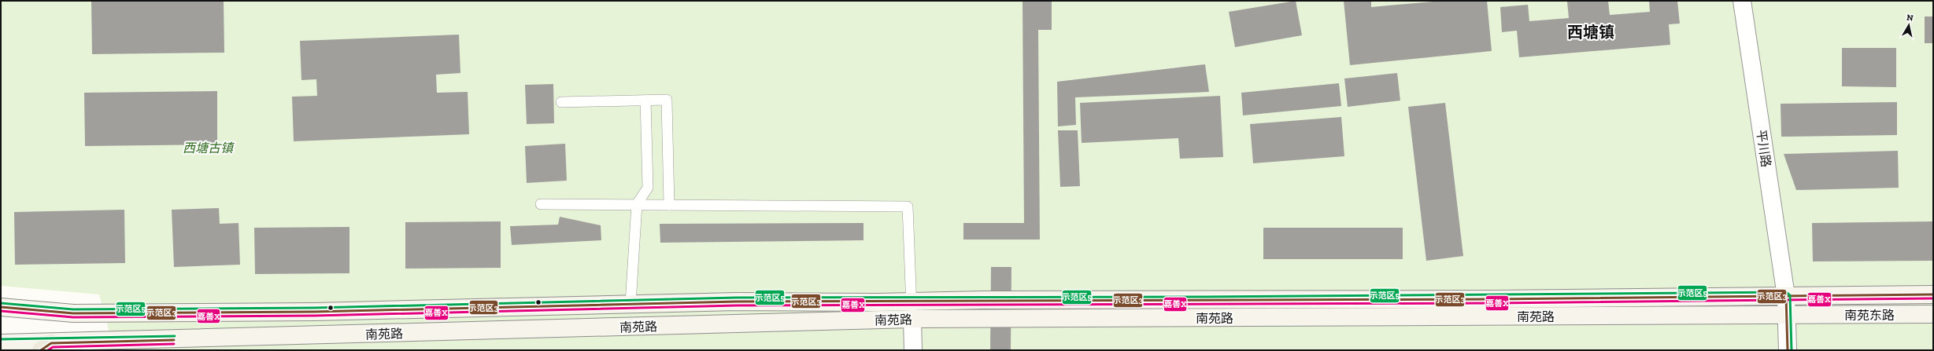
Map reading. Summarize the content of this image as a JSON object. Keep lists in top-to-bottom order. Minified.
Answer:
{"streets":{"main road":["南苑东路","南苑路"],"street":["平川路"]},"crossings":[["平川路","南苑东路"],["平川路","南苑路"],["南苑东路","南苑路"]],"districts":["西塘镇"],"parks":["西塘古镇"],"lines":["transit line 示范区5","transit line 示范区3","transit line 嘉善X"],"north":"top"}
